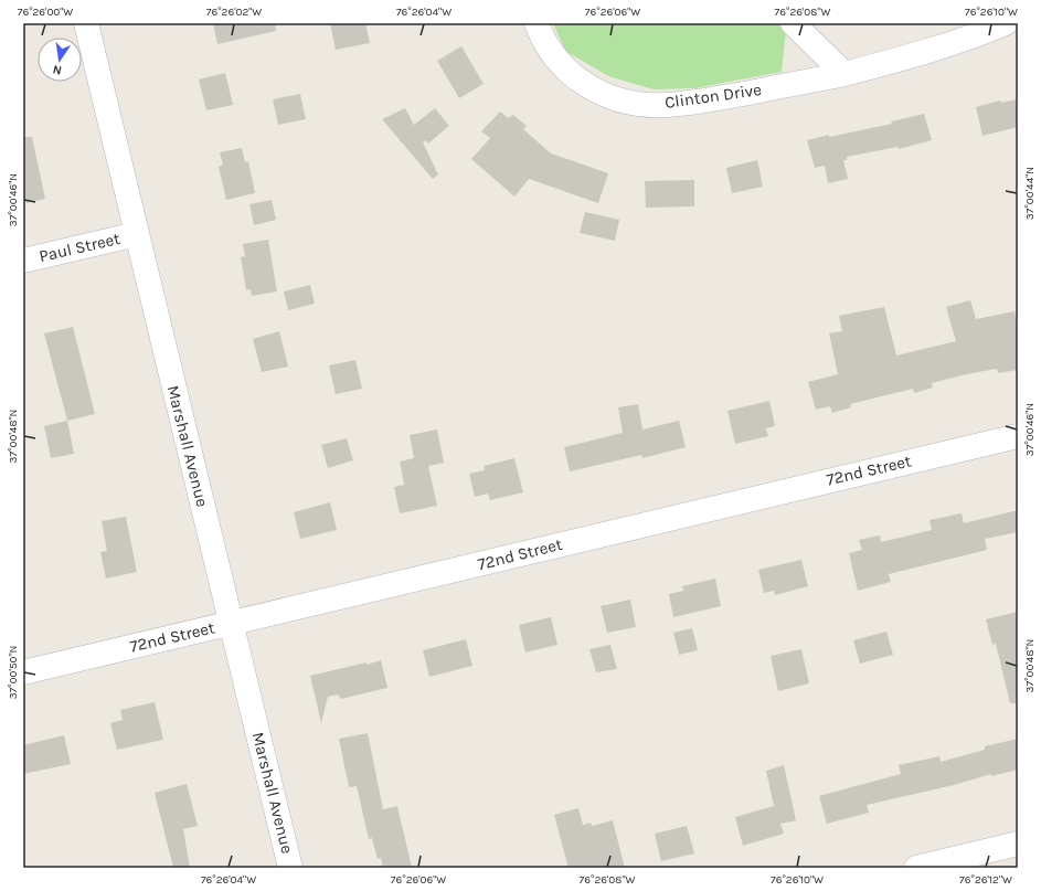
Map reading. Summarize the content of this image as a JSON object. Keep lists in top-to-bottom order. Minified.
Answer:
{"streets":{"street":["Clinton Drive","Paul Street","Marshall Avenue","72nd Street"]},"crossings":[["Paul Street","Marshall Avenue"],["Marshall Avenue","72nd Street"]],"north":"bottom","coordinates":["76°26'00\"W","76°26'02\"W","76°26'04\"W","76°26'06\"W","76°26'08\"W","76°26'10\"W","37°00'44\"N","37°00'46\"N","37°00'48\"N","37°00'50\"N","76°26'12\"W"]}
